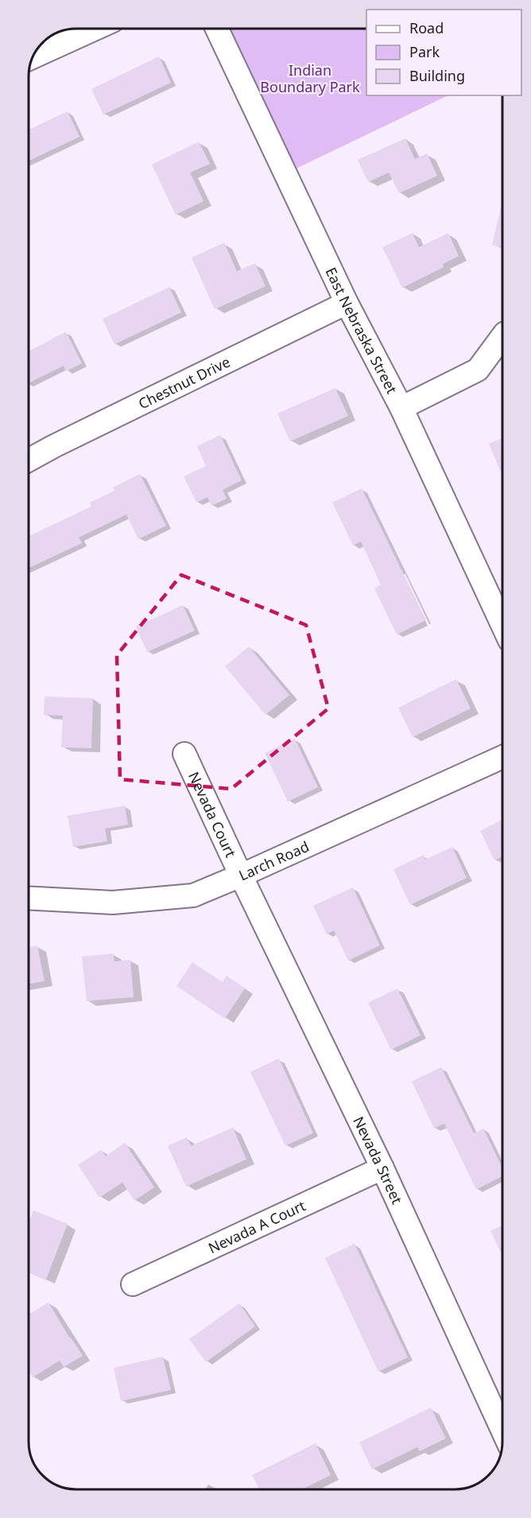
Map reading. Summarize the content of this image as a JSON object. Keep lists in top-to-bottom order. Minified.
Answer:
{"streets":{"street":["East Nebraska Street","Chestnut Drive","Nevada Court","Larch Road","Nevada Street","Nevada A Court"]},"crossings":[["East Nebraska Street","Chestnut Drive"],["Nevada Court","Larch Road"],["Nevada Court","Nevada Street"],["Larch Road","Nevada Street"],["Nevada Street","Nevada A Court"]],"parks":["Indian Boundary Park"],"legend":["Road","Park","Building"]}
